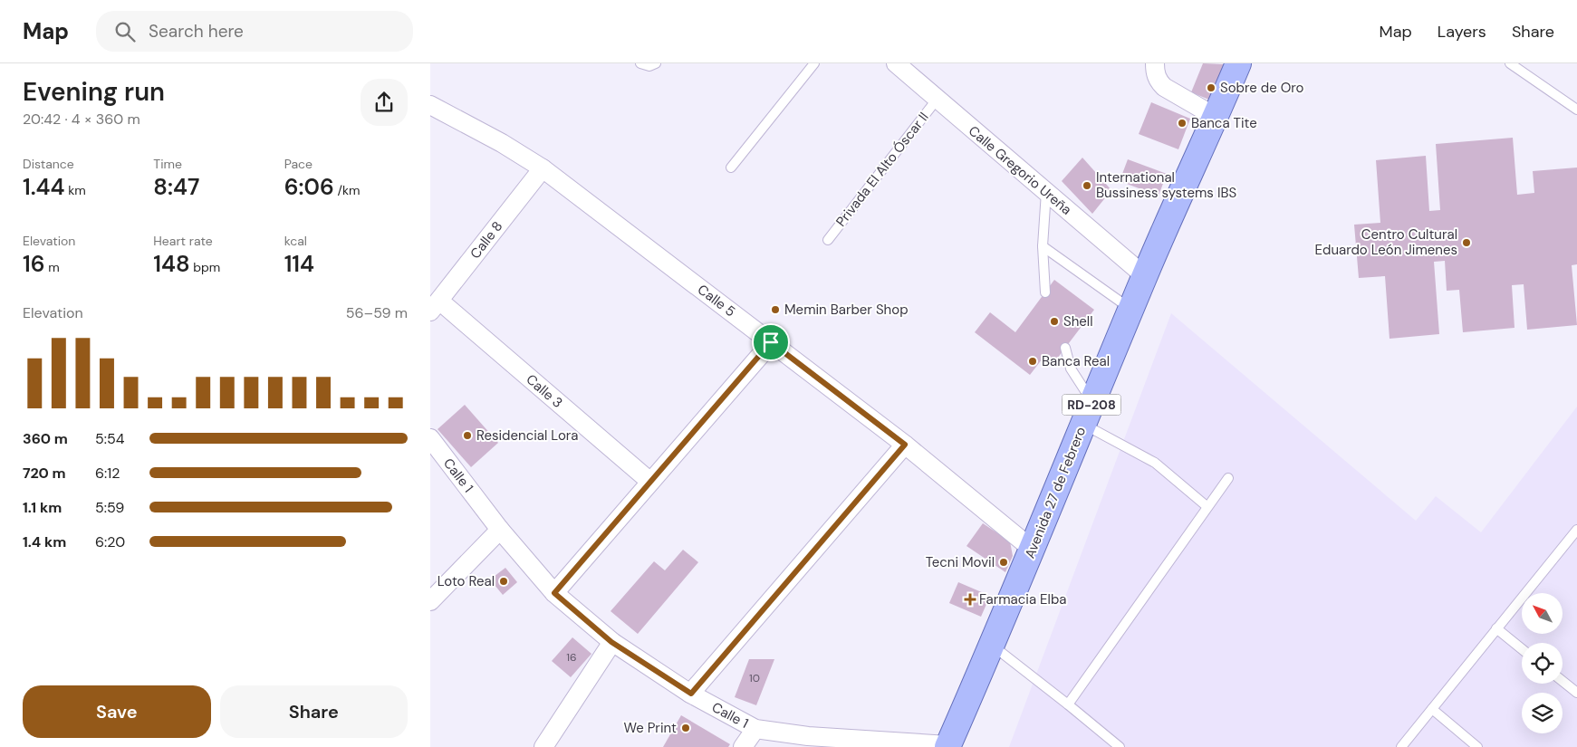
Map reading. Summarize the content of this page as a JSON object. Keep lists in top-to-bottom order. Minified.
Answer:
{"streets":{"main road":["RD-208","Avenida 27 de Febrero"],"street":["Calle Gregorio Ureña","Calle 8","Calle 5","Calle 3","Calle 1"],"lane":["Privada El Alto Óscar II"]},"crossings":[["Privada El Alto Óscar II","Calle Gregorio Ureña"],["Calle Gregorio Ureña","Avenida 27 de Febrero"],["Calle 8","Calle 5"],["Calle 8","Calle 3"],["Calle 5","Avenida 27 de Febrero"],["Calle 1","Avenida 27 de Febrero"]],"places":{"other":["Sobre de Oro","Banca Tite","International Bussiness systems IBS","Centro Cultural Eduardo León Jimenes","Memin Barber Shop","Shell","Banca Real","Residencial Lora","Tecni Movil","Loto Real","We Print"],"health":["Farmacia Elba"]},"house_numbers":["16","10"],"north":"top left","page":{"header":"Map","search":"Search here","nav":["Map","Layers","Share"],"heading":["Evening run","20:42 · 4 × 360 m"],"stats":[["Distance","1.44 km"],["Time","8:47"],["Pace","6:06 /km"],["Elevation","16 m"],["Heart rate","148 bpm"],["kcal","114"]],"chart":["Elevation","56–59 m"],"list":[{"name":"360 m","note":"5:54"},{"name":"720 m","note":"6:12"},{"name":"1.1 km","note":"5:59"},{"name":"1.4 km","note":"6:20"}],"buttons":["Save","Share"]}}
